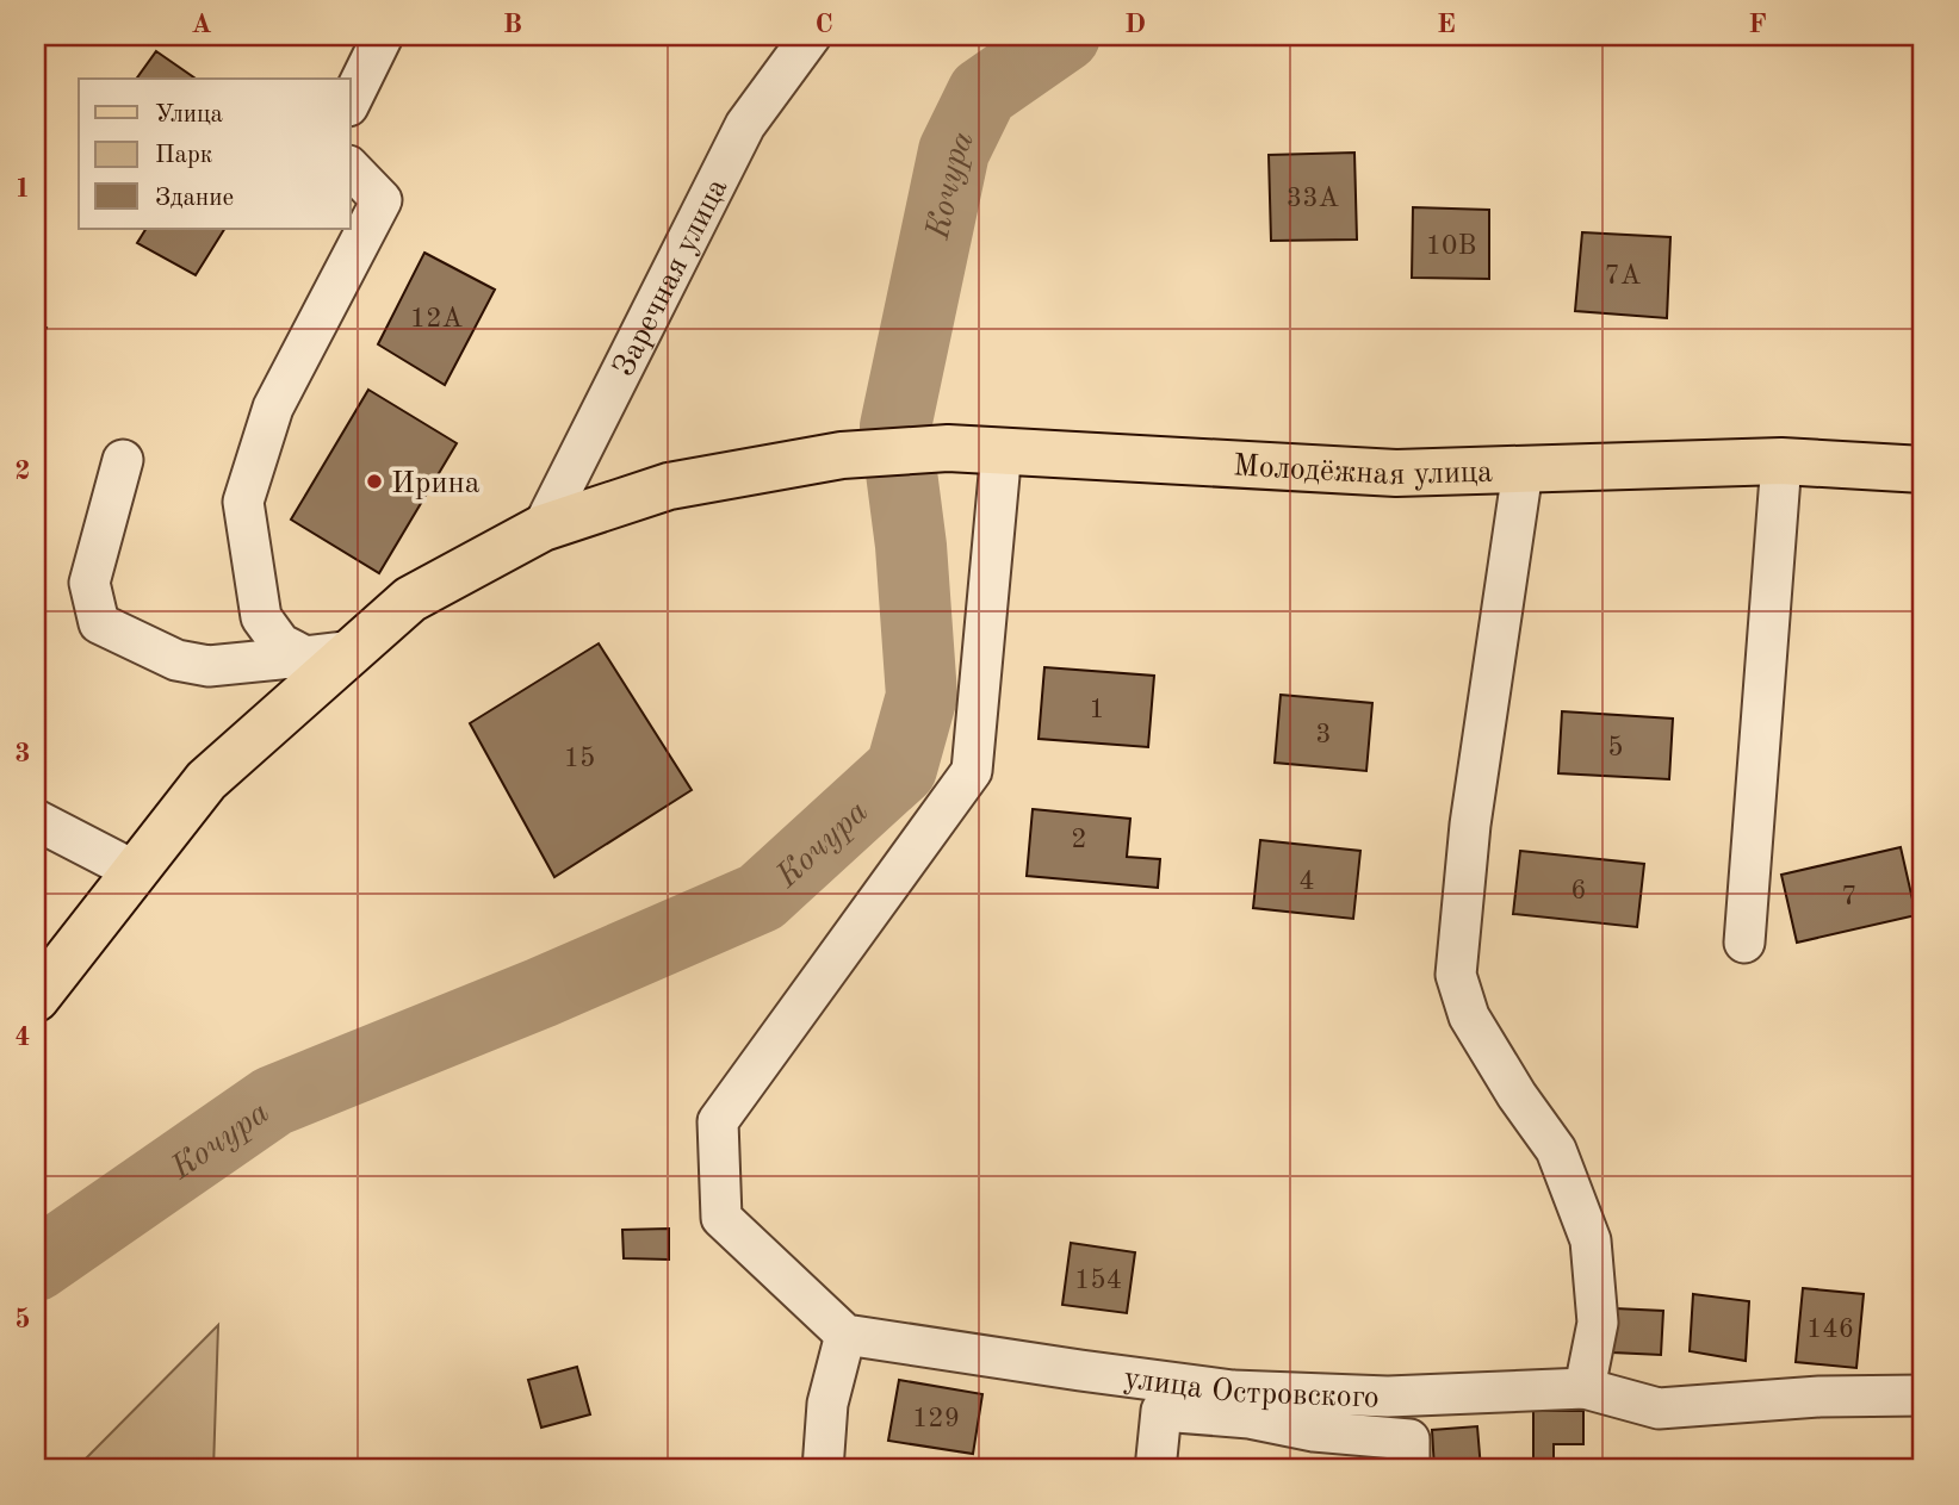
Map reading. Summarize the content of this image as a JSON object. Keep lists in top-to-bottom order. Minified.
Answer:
{"streets":{"main road":["Молодёжная улица"],"street":["Заречная улица","улица Островского"]},"crossings":[["Заречная улица","Молодёжная улица"]],"water":["Кочура"],"places":["Ирина"],"house_numbers":["33А","10В","7А","12А","1","3","5","15","2","4","6","7","154","146","129"],"legend":["Улица","Парк","Здание"],"grid":{"columns":["A","B","C","D","E","F"],"rows":["1","2","3","4","5"]}}
